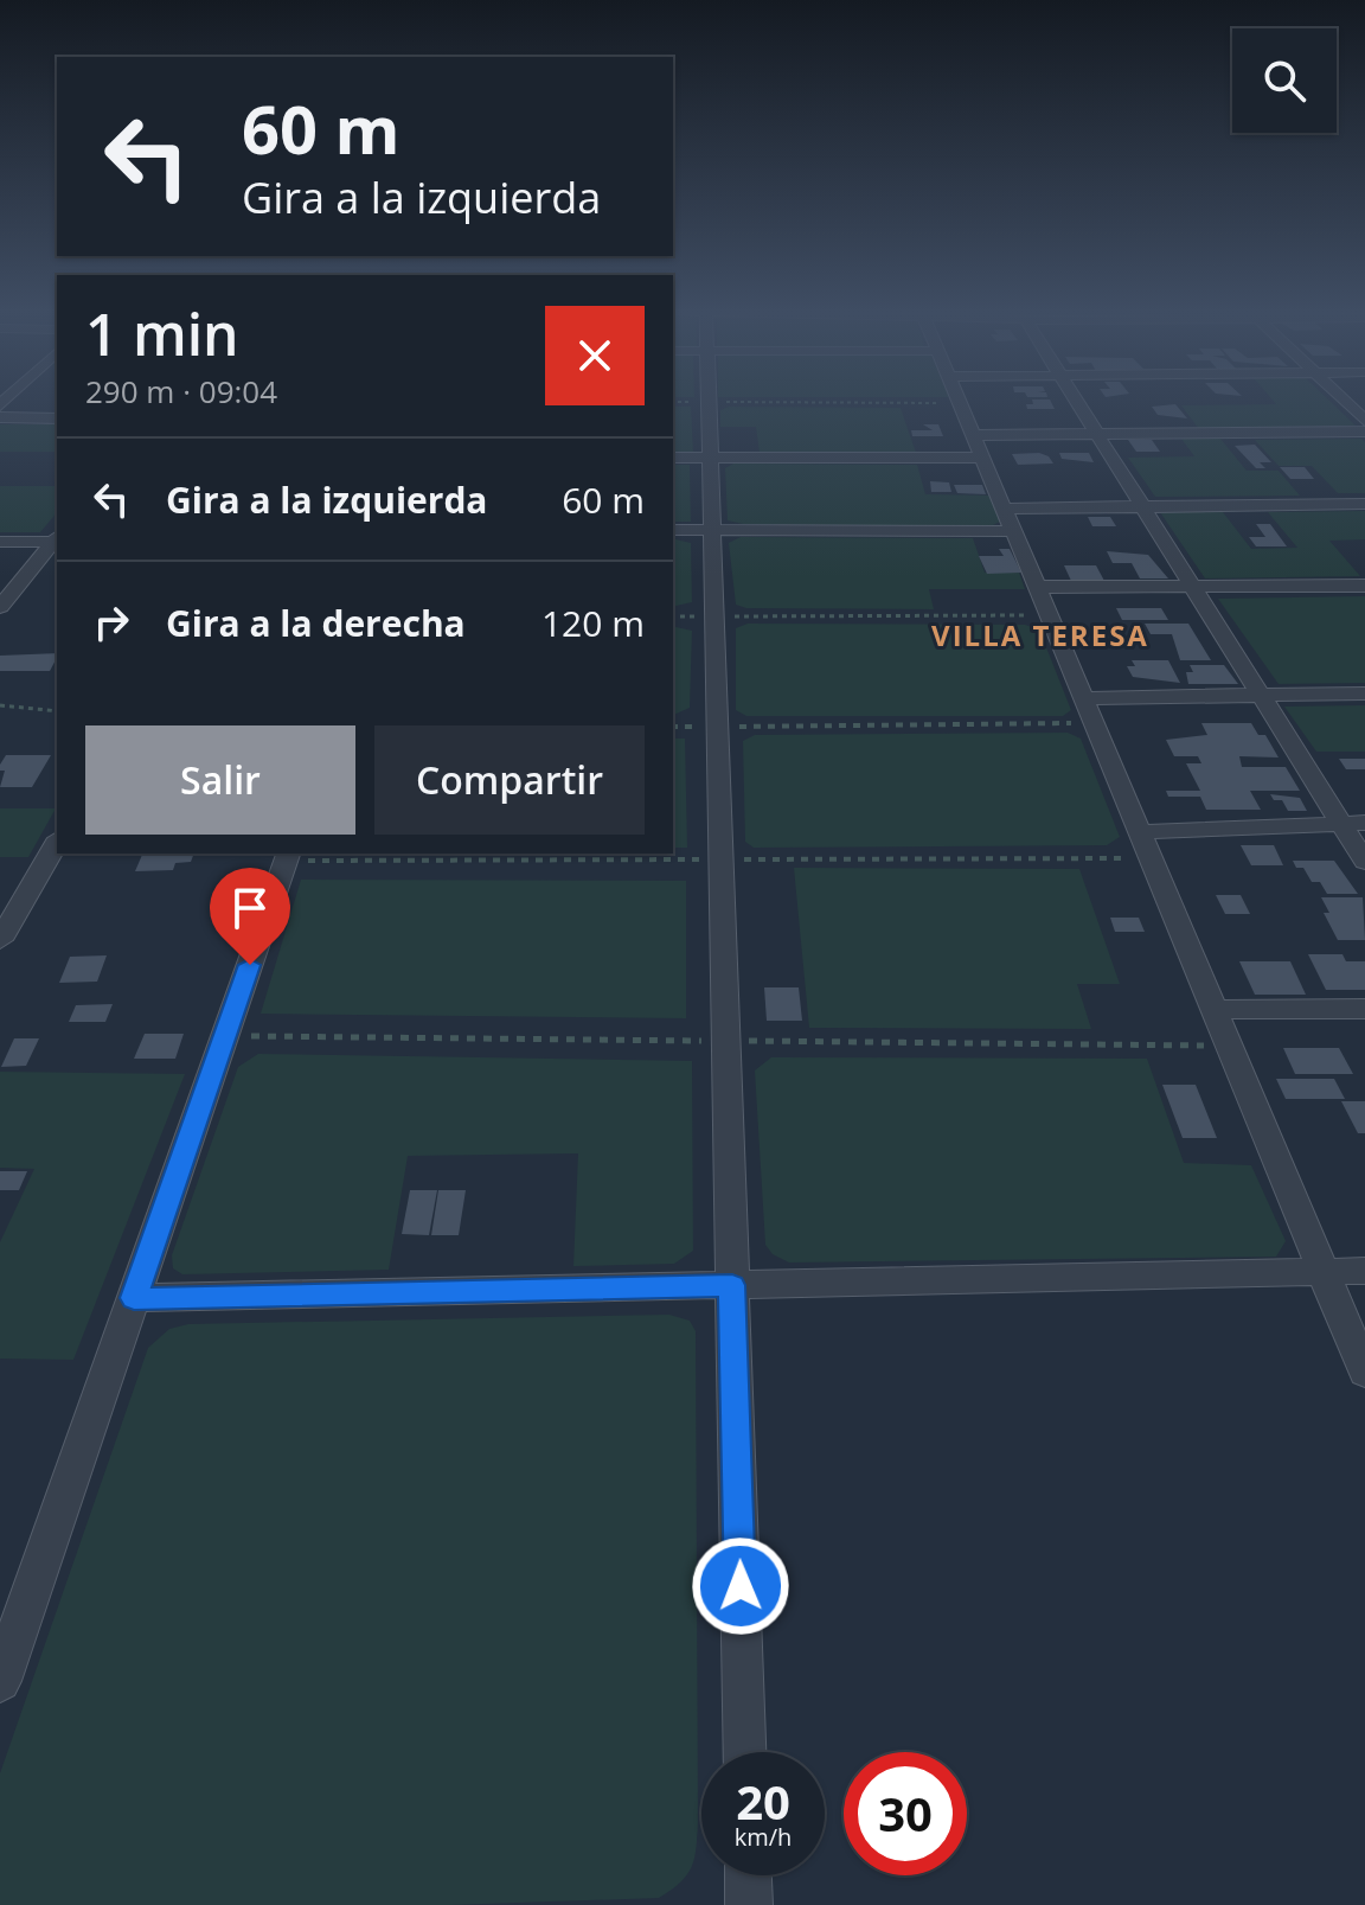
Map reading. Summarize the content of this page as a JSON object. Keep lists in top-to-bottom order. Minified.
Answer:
{"districts":["VILLA TERESA"],"page":{"turn":["60 m","Gira a la izquierda"],"heading":["1 min","290 m · 09:04"],"list":[{"name":"Gira a la izquierda","value":"60 m"},{"name":"Gira a la derecha","value":"120 m"}],"buttons":["Salir","Compartir"],"speed":"20 km/h","limit":"30"}}
